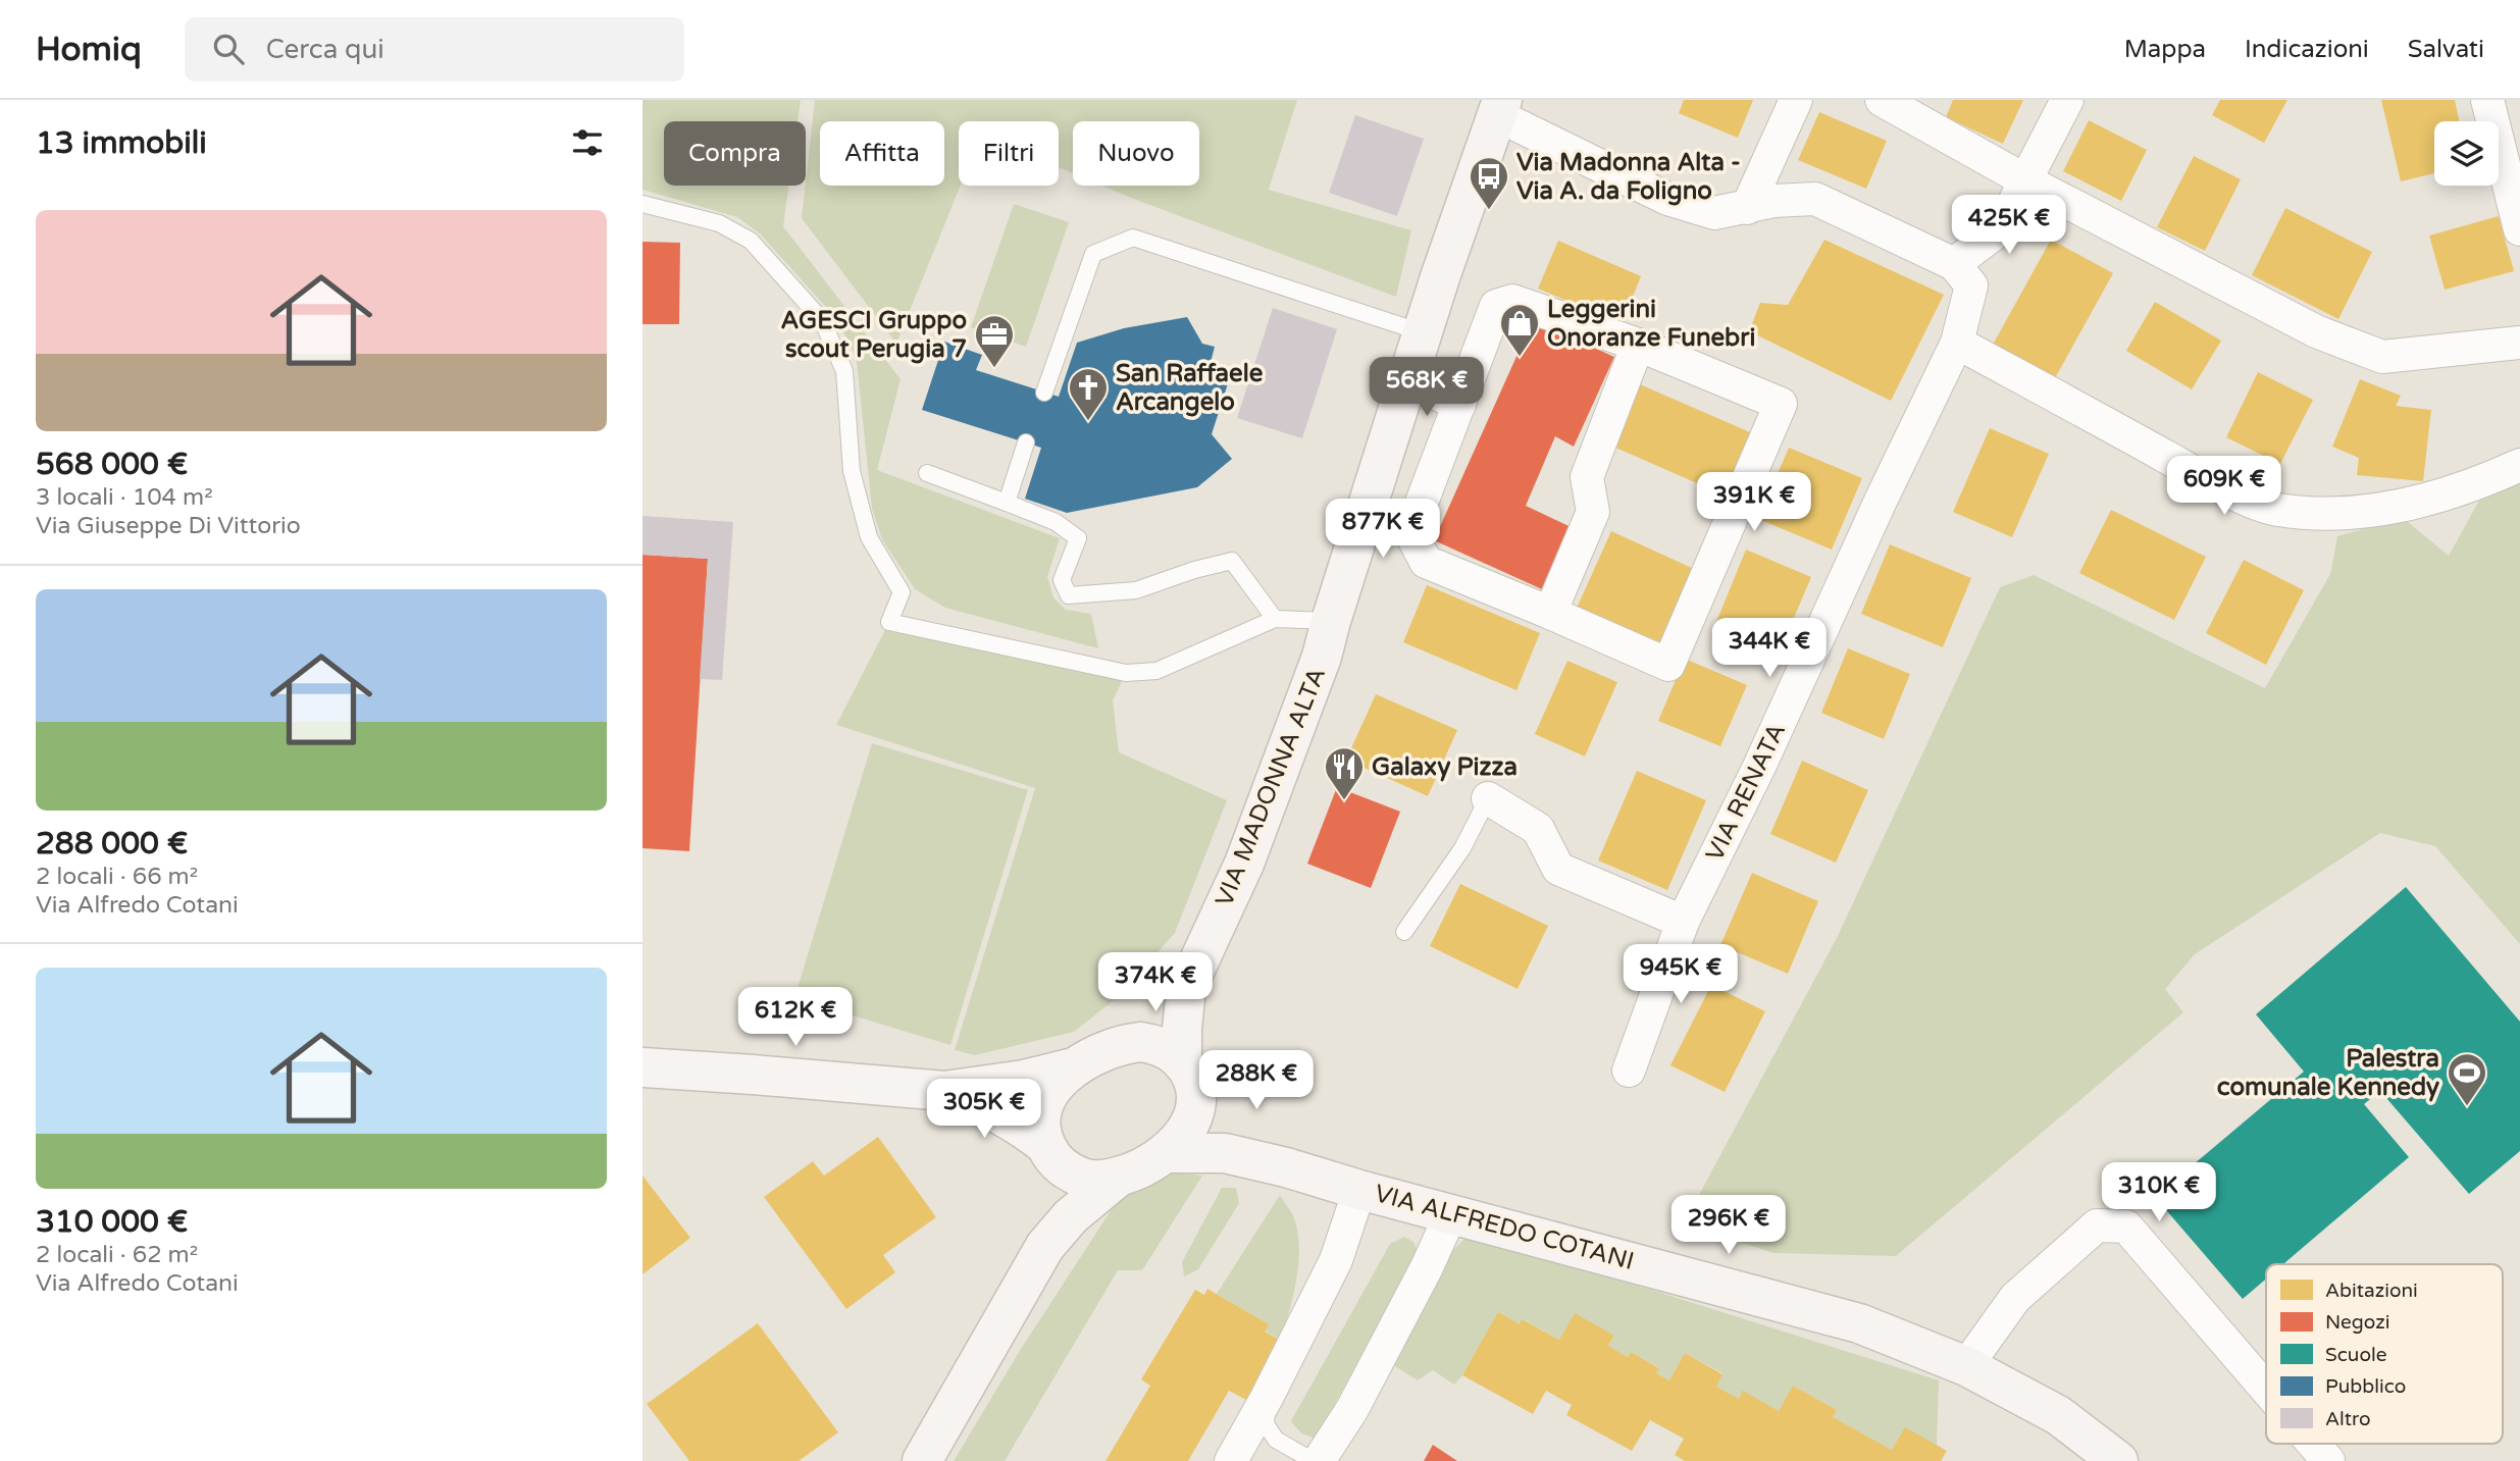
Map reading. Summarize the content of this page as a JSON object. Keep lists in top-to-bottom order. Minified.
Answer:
{"streets":{"street":["VIA MADONNA ALTA","VIA RENATA","VIA ALFREDO COTANI"]},"crossings":[["VIA MADONNA ALTA","VIA ALFREDO COTANI"]],"places":{"bus stop":["Via Madonna Alta - Via A. da Foligno"],"shop":["Leggerini Onoranze Funebri"],"office":["AGESCI Gruppo scout Perugia 7"],"church":["San Raffaele Arcangelo"],"restaurant":["Galaxy Pizza"],"sports":["Palestra comunale Kennedy"]},"legend":["Abitazioni","Negozi","Scuole","Pubblico","Altro"],"page":{"header":"Homiq","search":"Cerca qui","nav":["Mappa","Indicazioni","Salvati"],"heading":"13 immobili","chip":["Compra","Affitta","Filtri","Nuovo"],"list":[{"name":"568 000 €","note":"3 locali · 104 m² · Via Giuseppe Di Vittorio"},{"name":"288 000 €","note":"2 locali · 66 m² · Via Alfredo Cotani"},{"name":"310 000 €","note":"2 locali · 62 m² · Via Alfredo Cotani"}],"price":["425K €","568K €","609K €","391K €","877K €","344K €","945K €","374K €","612K €","288K €","305K €","310K €","296K €"]}}
